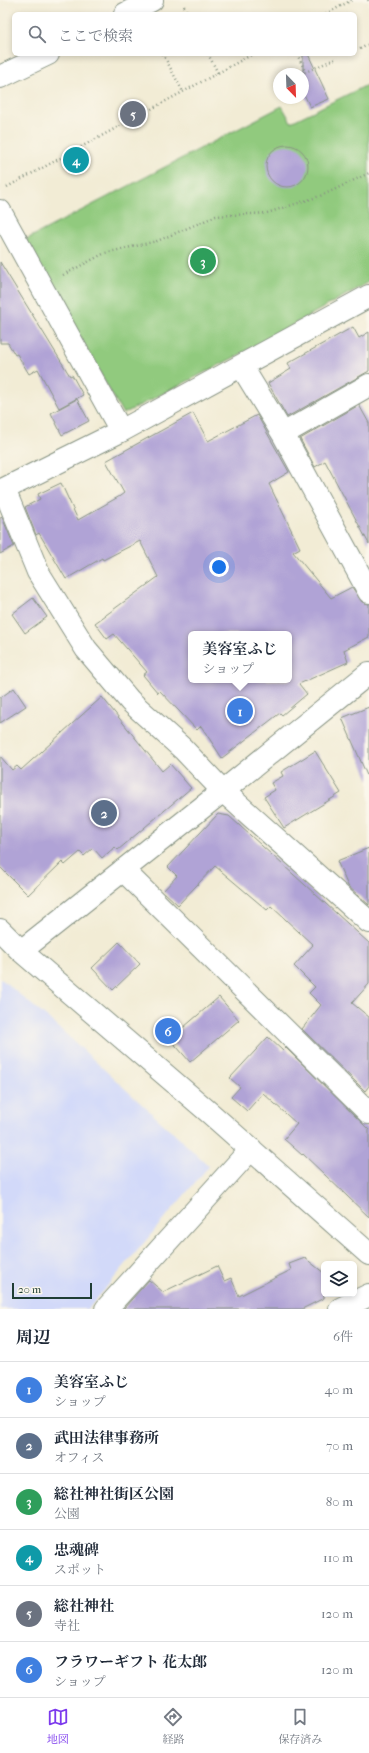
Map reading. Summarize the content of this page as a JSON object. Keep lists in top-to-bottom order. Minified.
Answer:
{"scale_bar":"20 m","north":"bottom right","page":{"search":"ここで検索","pins":["5","4","3","1","2","6"],"popup":["美容室ふじ","ショップ"],"scale":"20 m","heading":["周辺","6件"],"list":[{"mark":"1","name":"美容室ふじ","note":"ショップ","value":"40 m"},{"mark":"2","name":"武田法律事務所","note":"オフィス","value":"70 m"},{"mark":"3","name":"総社神社街区公園","note":"公園","value":"80 m"},{"mark":"4","name":"忠魂碑","note":"スポット","value":"110 m"},{"mark":"5","name":"総社神社","note":"寺社","value":"120 m"},{"mark":"6","name":"フラワーギフト 花太郎","note":"ショップ","value":"120 m"}],"nav":["地図","経路","保存済み"]}}
